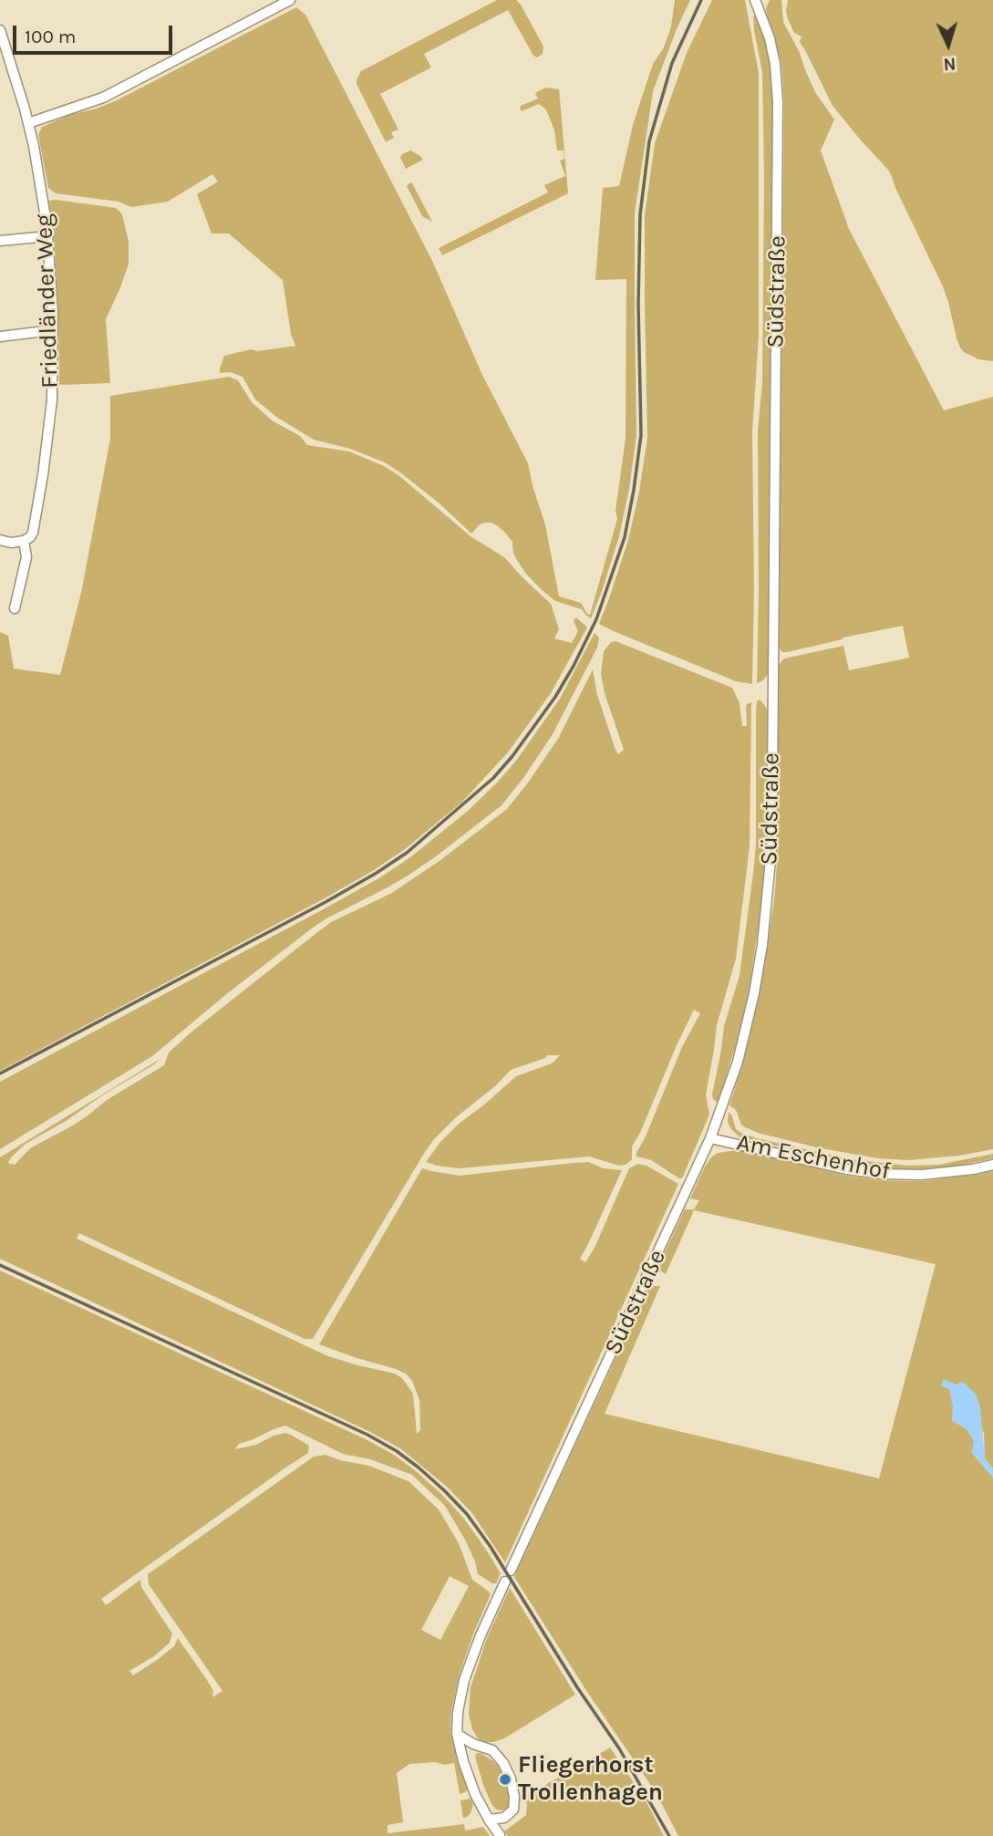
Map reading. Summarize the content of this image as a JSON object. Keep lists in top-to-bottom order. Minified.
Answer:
{"streets":{"street":["Südstraße","Friedländer Weg","Am Eschenhof"]},"crossings":[["Südstraße","Am Eschenhof"]],"places":["Fliegerhorst Trollenhagen"],"scale_bar":"100 m","north":"bottom"}
